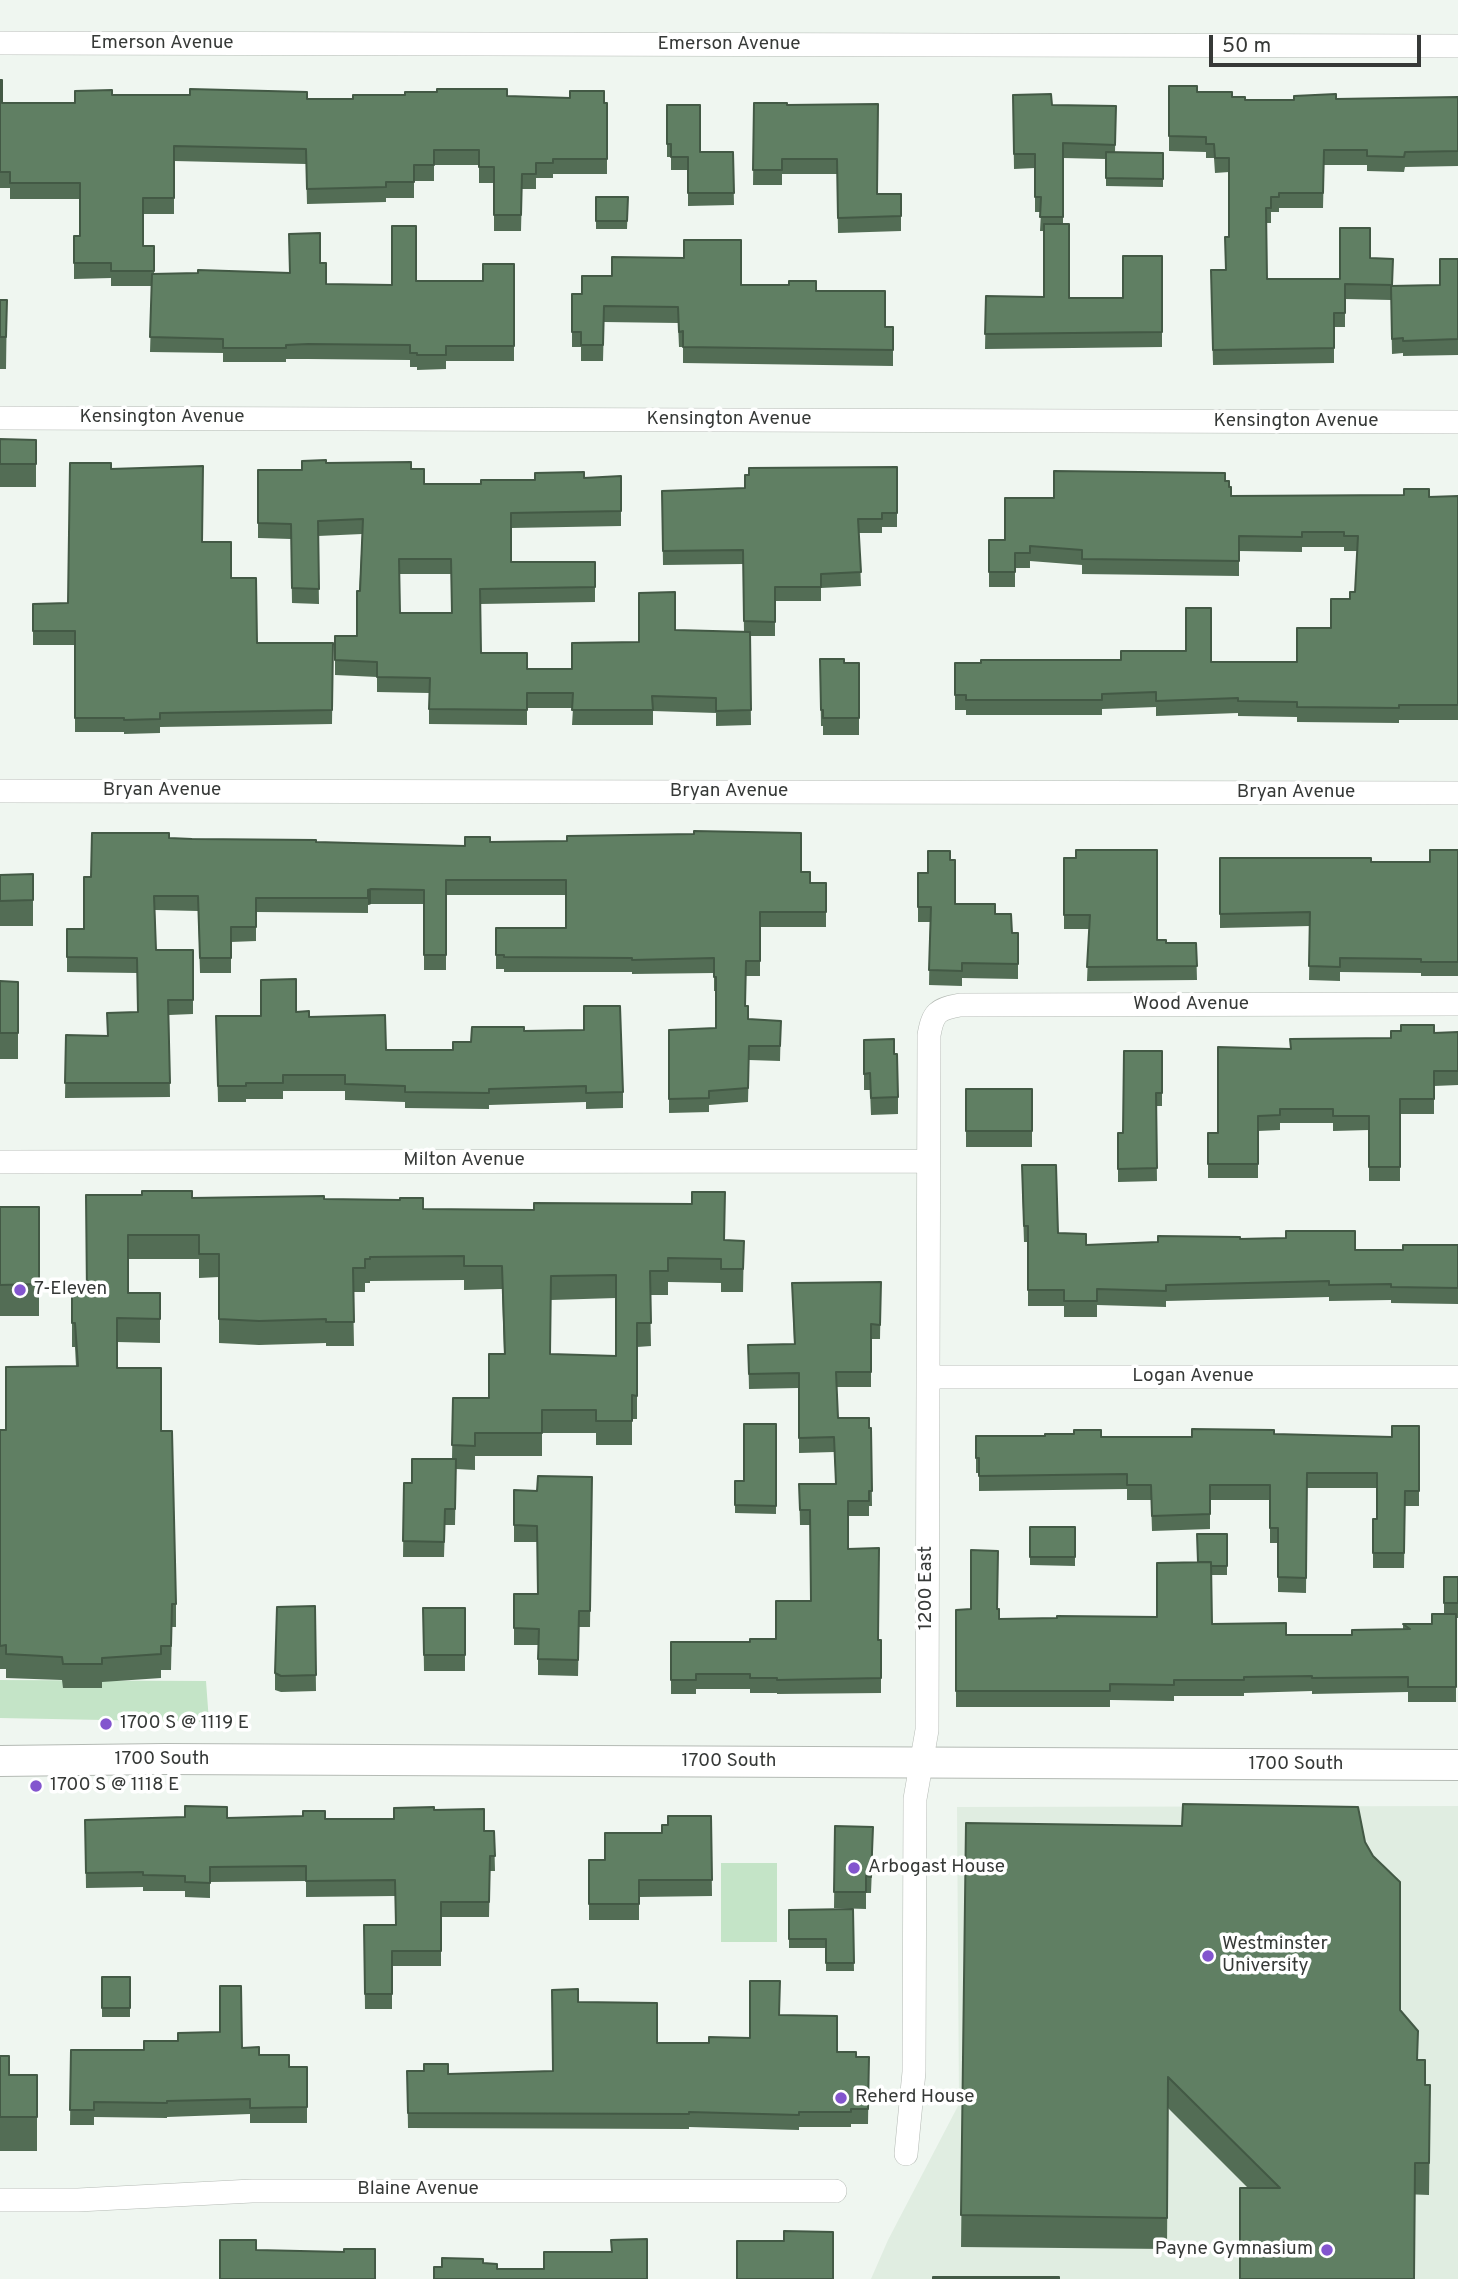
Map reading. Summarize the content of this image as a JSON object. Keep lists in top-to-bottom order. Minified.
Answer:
{"streets":{"street":["Emerson Avenue","Kensington Avenue","Bryan Avenue","Wood Avenue","Milton Avenue","Logan Avenue","1200 East","1700 South","Blaine Avenue"]},"crossings":[["Wood Avenue","1200 East"],["Milton Avenue","1200 East"],["Logan Avenue","1200 East"],["1200 East","1700 South"]],"places":["7-Eleven","1700 S @ 1119 E","1700 S @ 1118 E","Arbogast House","Westminster University","Reherd House","Payne Gymnasium"],"scale_bar":"50 m"}
